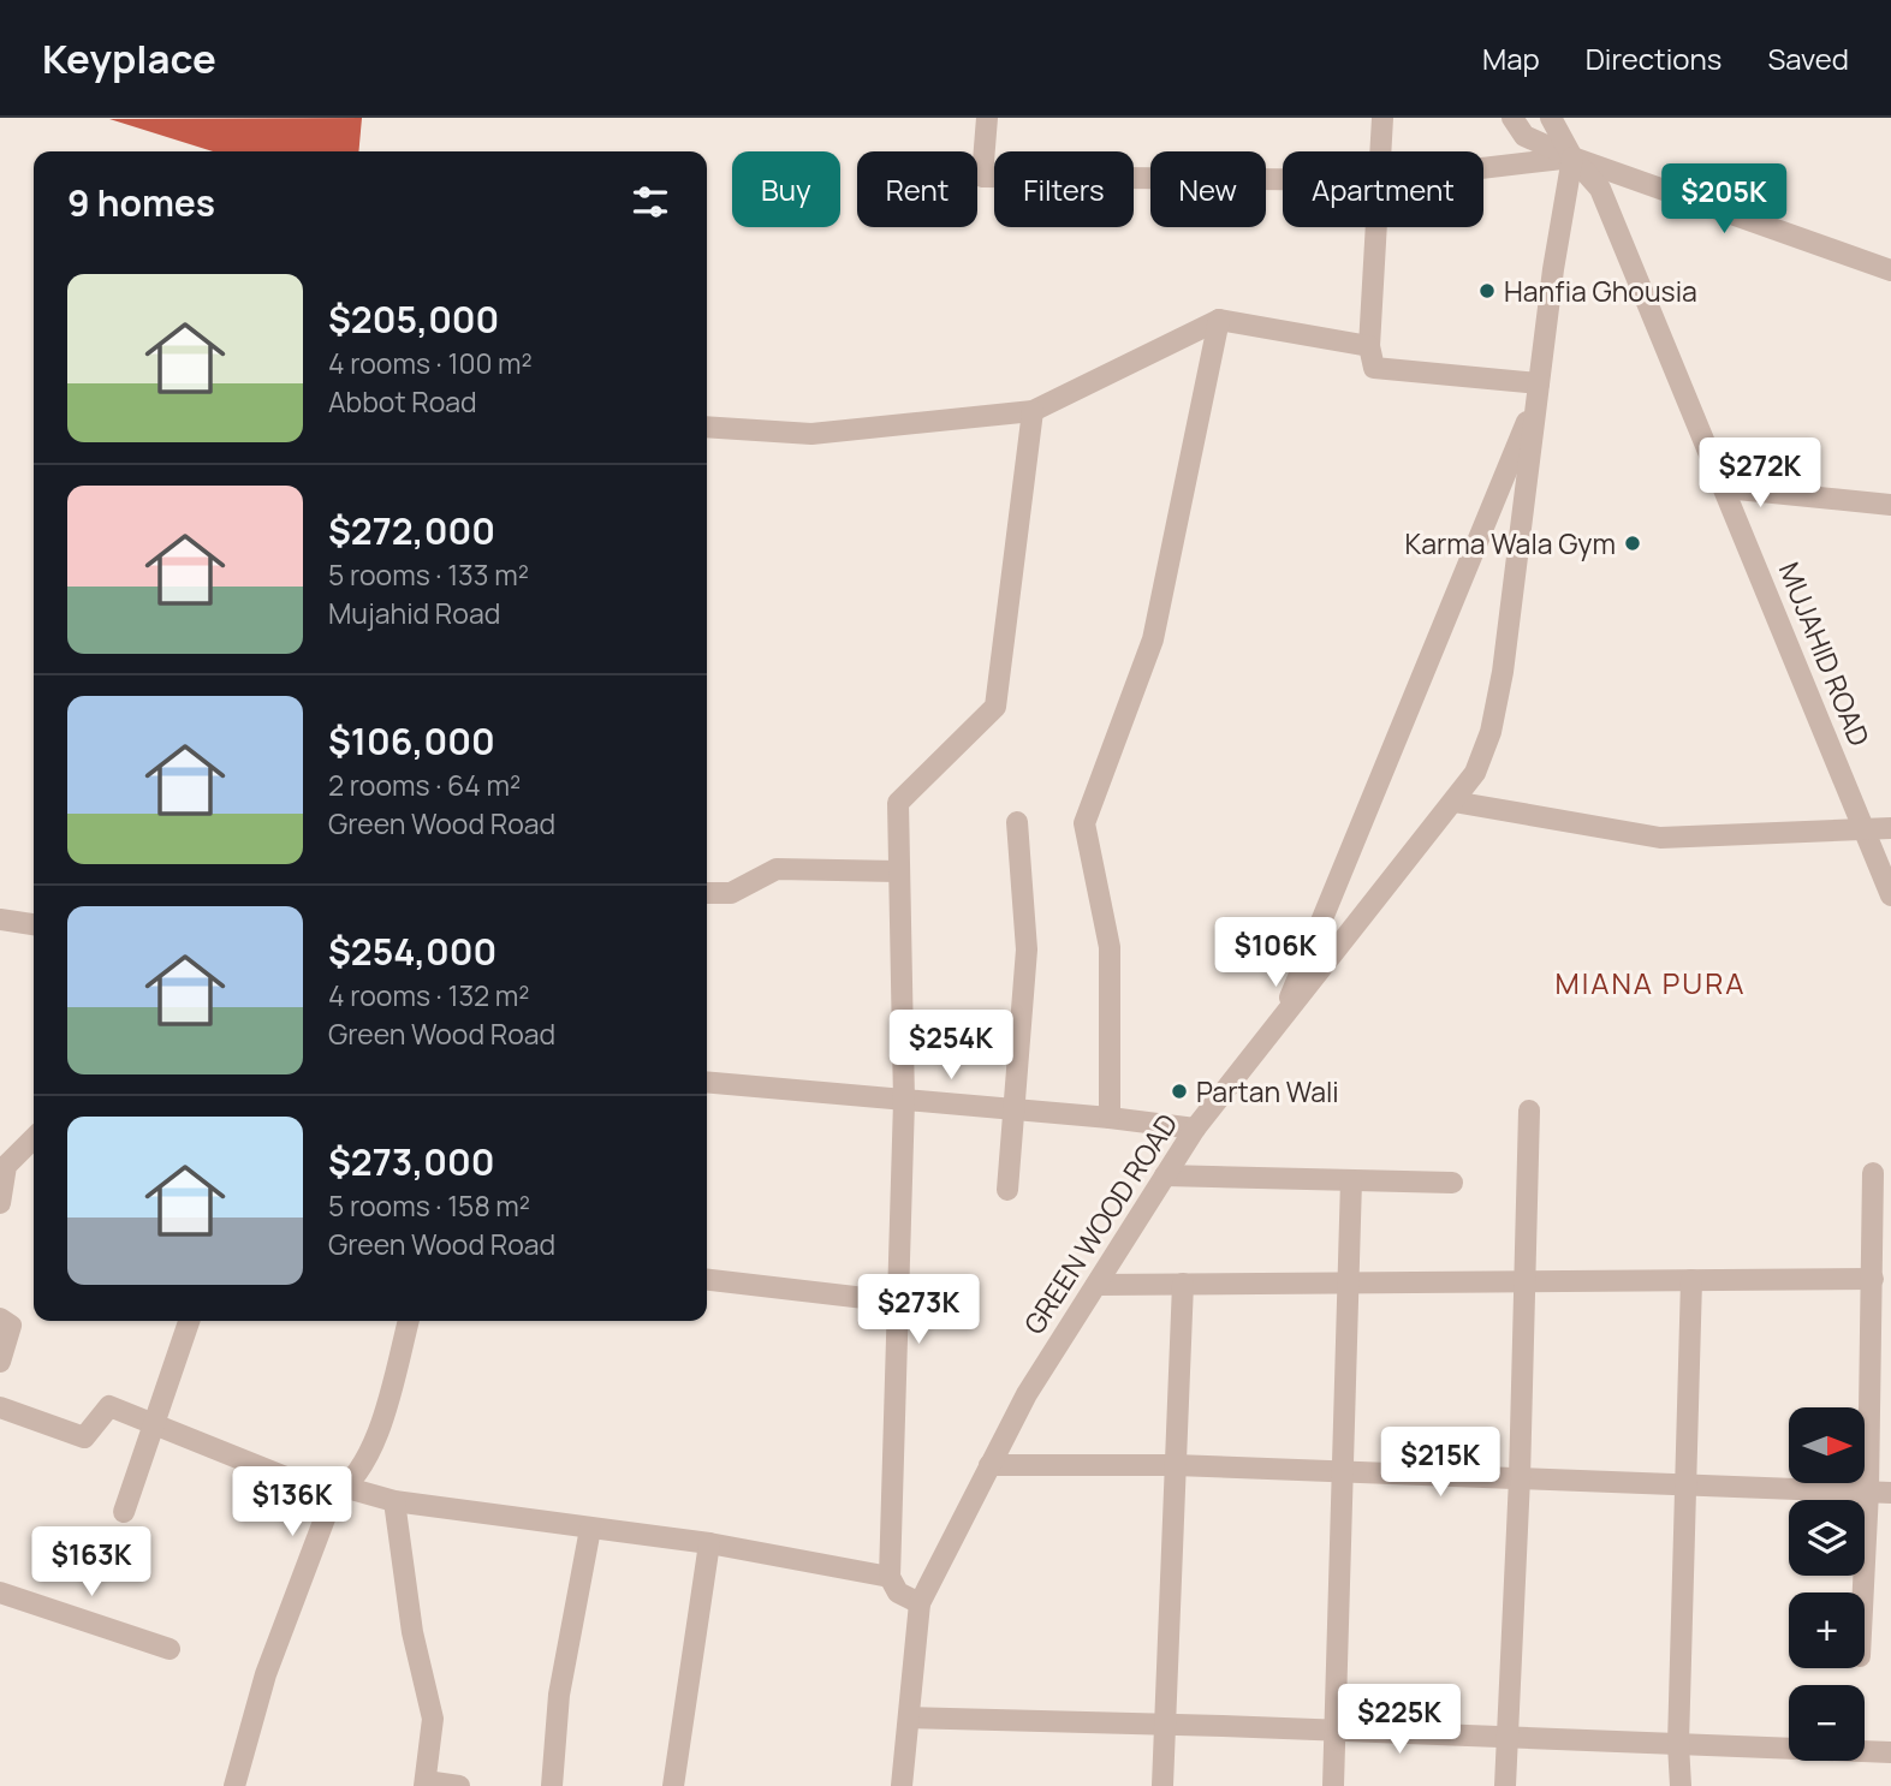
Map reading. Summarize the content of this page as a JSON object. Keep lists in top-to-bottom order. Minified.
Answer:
{"streets":{"street":["MUJAHID ROAD","GREEN WOOD ROAD"]},"crossings":[["MUJAHID ROAD","GREEN WOOD ROAD"]],"districts":["MIANA PURA"],"places":["Hanfia Ghousia","Karma Wala Gym","Partan Wali"],"north":"right","page":{"header":"Keyplace","nav":["Map","Directions","Saved"],"chip":["Buy","Rent","Filters","New","Apartment"],"heading":"9 homes","price":["$205K","$272K","$106K","$254K","$273K","$215K","$136K","$163K","$225K"],"list":[{"name":"$205,000","note":"4 rooms · 100 m² · Abbot Road"},{"name":"$272,000","note":"5 rooms · 133 m² · Mujahid Road"},{"name":"$106,000","note":"2 rooms · 64 m² · Green Wood Road"},{"name":"$254,000","note":"4 rooms · 132 m² · Green Wood Road"},{"name":"$273,000","note":"5 rooms · 158 m² · Green Wood Road"}],"map_buttons":["+","−"]}}
